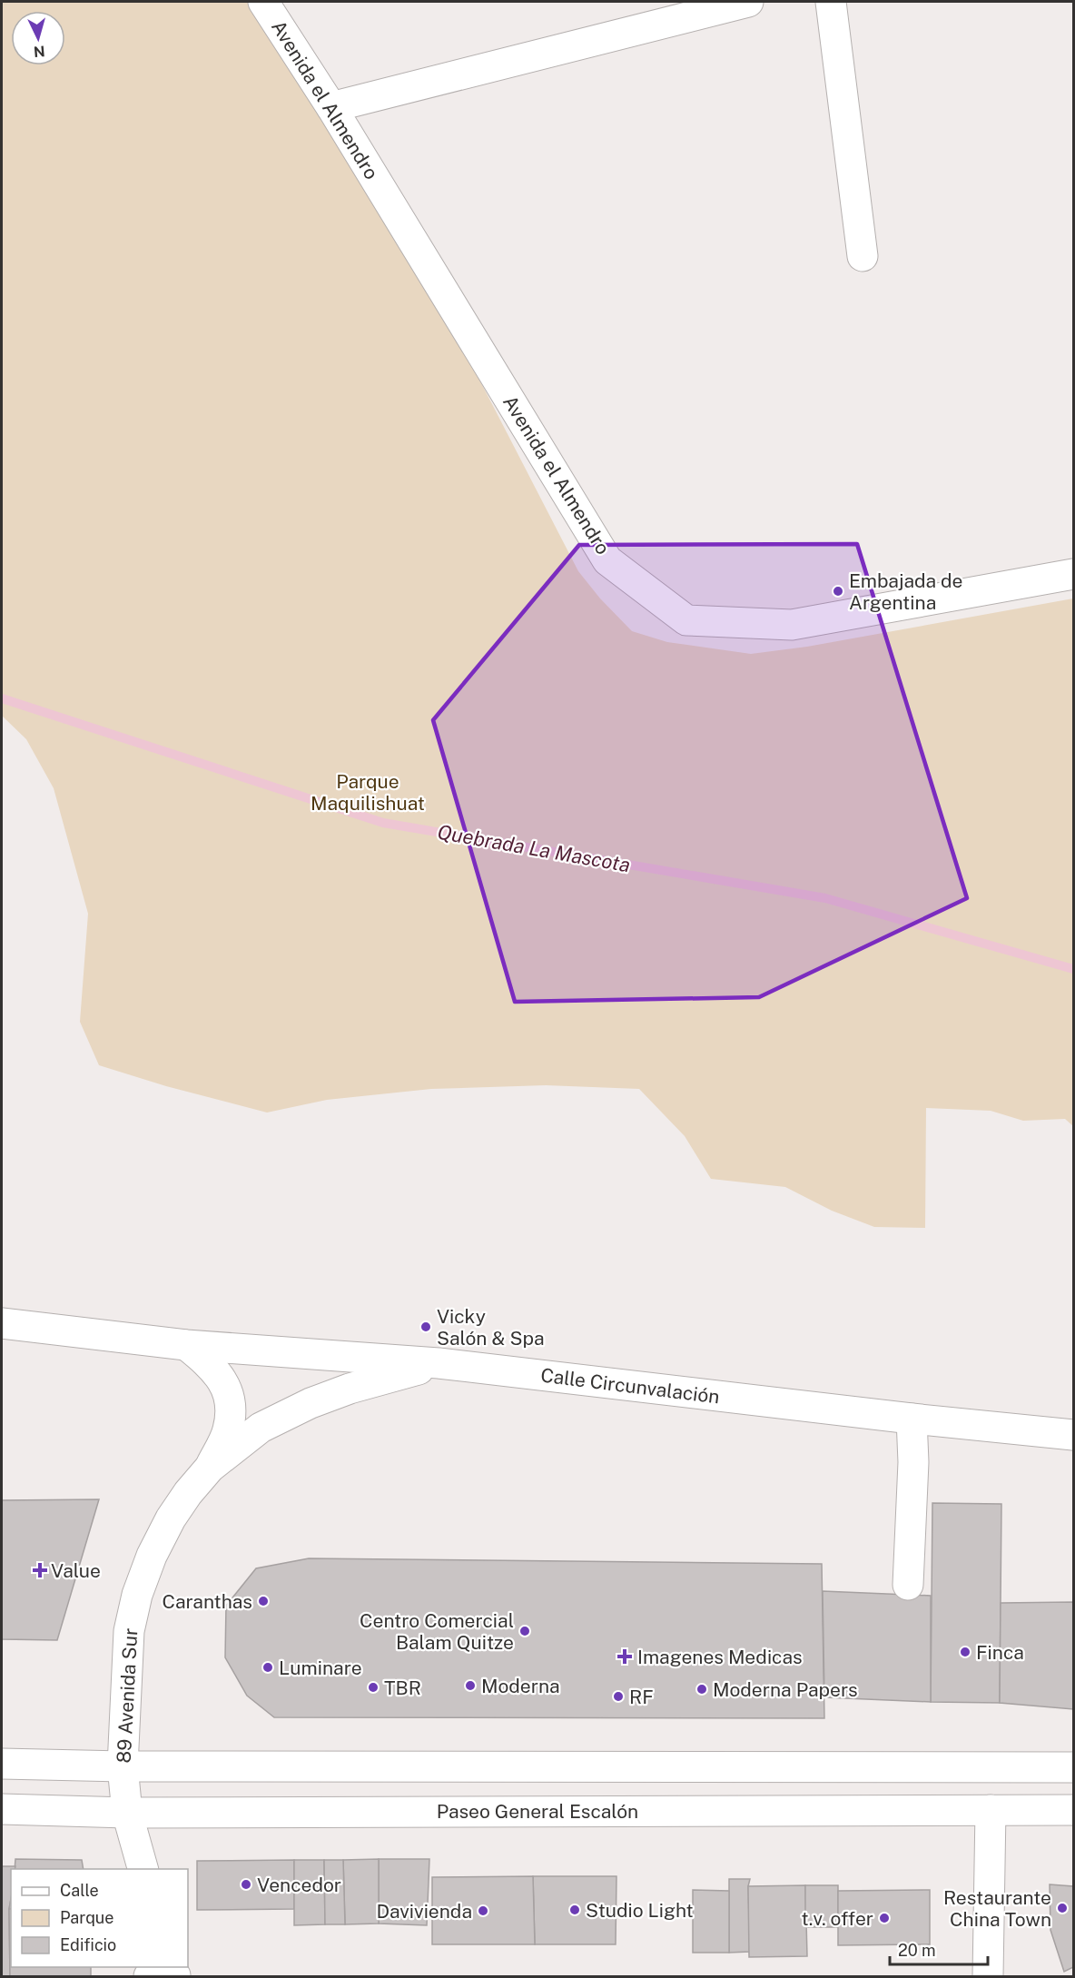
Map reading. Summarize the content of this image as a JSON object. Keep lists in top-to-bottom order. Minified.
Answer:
{"streets":{"street":["Avenida el Almendro","Calle Circunvalación","89 Avenida Sur","Paseo General Escalón"]},"crossings":[["Calle Circunvalación","89 Avenida Sur"],["89 Avenida Sur","Paseo General Escalón"]],"water":["Quebrada La Mascota"],"parks":["Parque Maquilishuat"],"places":{"other":["Embajada de Argentina","Vicky Salón & Spa","Caranthas","Centro Comercial Balam Quitze","Finca","Luminare","Moderna","TBR","Moderna Papers","RF","Vencedor","Restaurante China Town","Studio Light","Davivienda","t.v. offer"],"health":["Value","Imagenes Medicas"]},"legend":["Calle","Parque","Edificio"],"scale_bar":"20 m","north":"bottom"}
